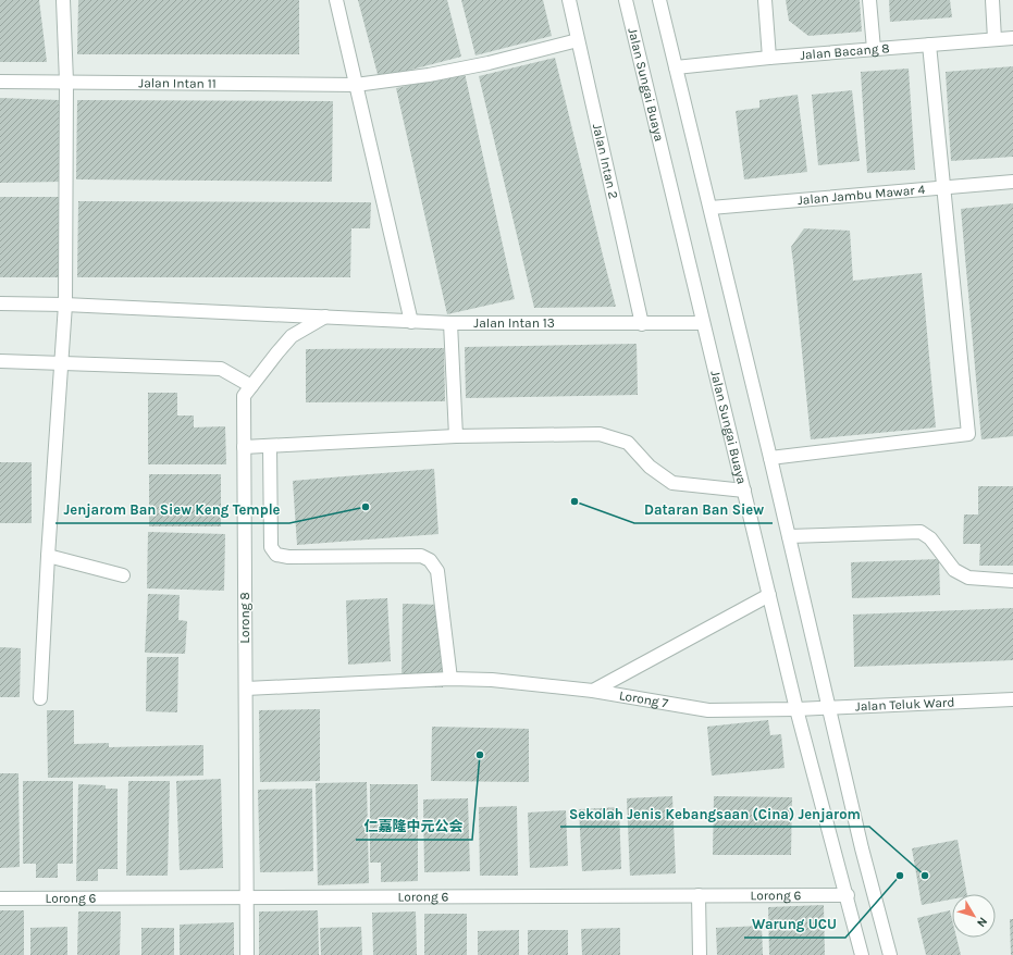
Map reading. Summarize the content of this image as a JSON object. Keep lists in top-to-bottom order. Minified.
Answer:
{"streets":{"street":["Jalan Bacang 8","Jalan Intan 11","Jalan Sungai Buaya","Jalan Intan 2","Jalan Jambu Mawar 4","Jalan Intan 13","Lorong 8","Lorong 7","Jalan Teluk Ward","Lorong 6"]},"crossings":[["Jalan Intan 11","Jalan Intan 2"],["Jalan Sungai Buaya","Jalan Intan 13"],["Jalan Sungai Buaya","Lorong 7"],["Jalan Sungai Buaya","Jalan Teluk Ward"],["Jalan Sungai Buaya","Lorong 6"],["Jalan Intan 2","Jalan Intan 13"],["Jalan Intan 13","Lorong 8"],["Lorong 8","Lorong 7"],["Lorong 8","Lorong 6"],["Lorong 7","Jalan Teluk Ward"]],"places":["Dataran Ban Siew","Jenjarom Ban Siew Keng Temple","仁嘉隆中元公会","Warung UCU","Sekolah Jenis Kebangsaan (Cina) Jenjarom"],"north":"bottom right"}
